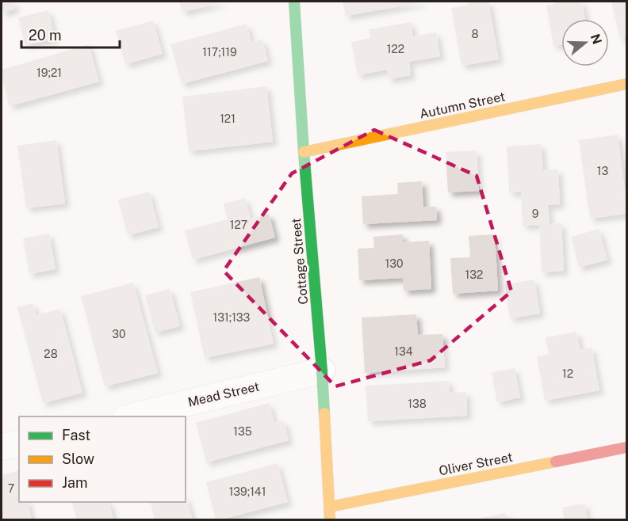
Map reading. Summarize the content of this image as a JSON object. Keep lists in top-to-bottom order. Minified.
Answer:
{"streets":{"street":["Autumn Street","Cottage Street","Mead Street","Oliver Street"]},"crossings":[["Autumn Street","Cottage Street"],["Cottage Street","Mead Street"],["Cottage Street","Oliver Street"]],"house_numbers":["8","122","117;119","19;21","121","13","9","127","130","132","131;133","30","134","28","12","138","135","7","139;141"],"legend":["Fast","Slow","Jam"],"scale_bar":"20 m","north":"right"}
